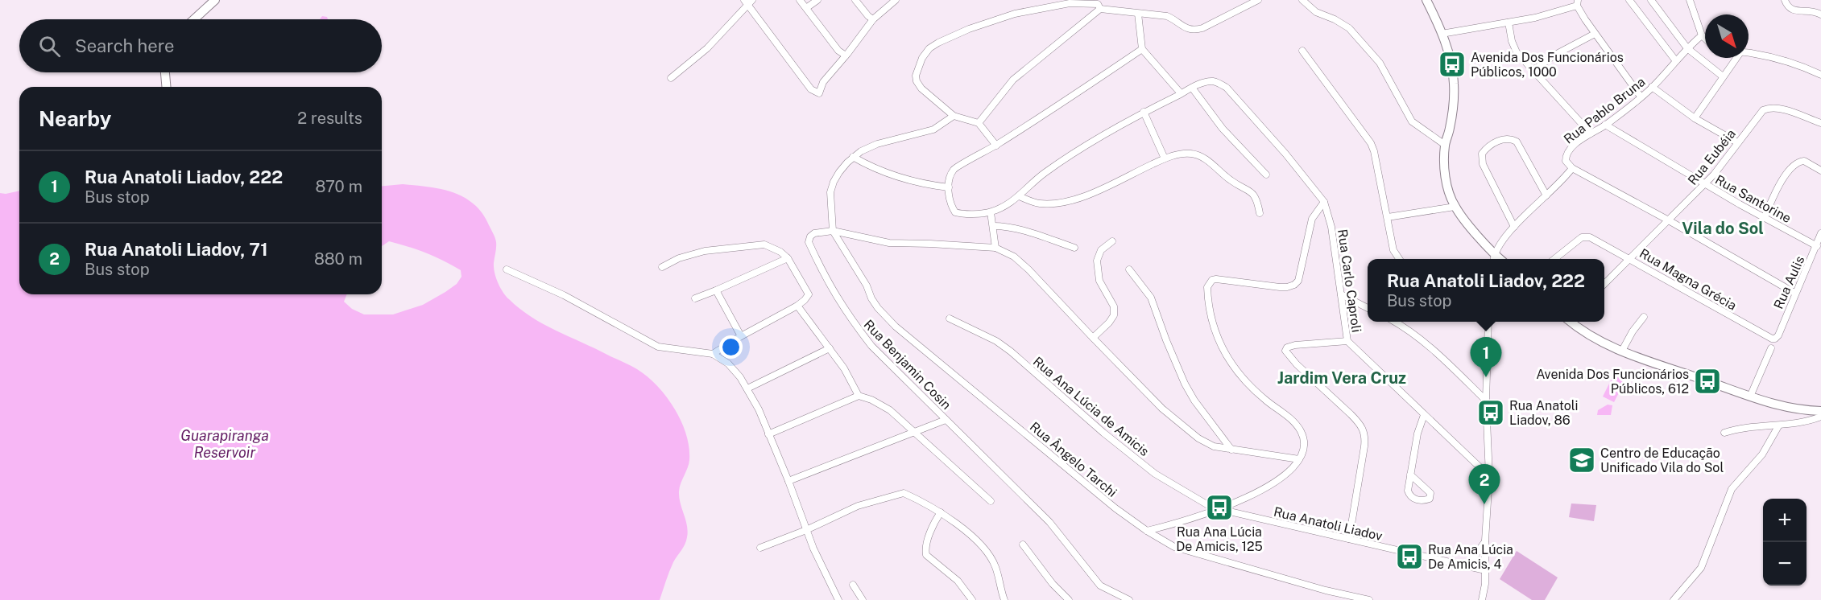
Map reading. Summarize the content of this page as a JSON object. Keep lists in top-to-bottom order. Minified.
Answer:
{"streets":{"street":["Rua Pablo Bruna","Rua Eubéia","Rua Santorine","Rua Magna Grécia","Rua Carlo Caproli","Rua Aulis","Rua Benjamin Cosin","Rua Ana Lúcia de Amicis","Rua Ângelo Tarchi","Rua Anatoli Liadov"]},"crossings":[["Rua Pablo Bruna","Rua Santorine"],["Rua Eubéia","Rua Santorine"],["Rua Eubéia","Rua Magna Grécia"],["Rua Santorine","Rua Aulis"],["Rua Magna Grécia","Rua Aulis"],["Rua Benjamin Cosin","Rua Ângelo Tarchi"],["Rua Ana Lúcia de Amicis","Rua Anatoli Liadov"]],"districts":["Vila do Sol","Jardim Vera Cruz"],"water":["Guarapiranga Reservoir"],"places":{"bus stop":["Avenida Dos Funcionários Públicos, 1000","Avenida Dos Funcionários Públicos, 612","Rua Anatoli Liadov, 86","Rua Ana Lúcia De Amicis, 125","Rua Ana Lúcia De Amicis, 4"],"school or university":["Centro de Educação Unificado Vila do Sol"]},"north":"bottom right","page":{"search":"Search here","heading":["Nearby","2 results"],"list":[{"mark":"1","name":"Rua Anatoli Liadov, 222","note":"Bus stop","value":"870 m"},{"mark":"2","name":"Rua Anatoli Liadov, 71","note":"Bus stop","value":"880 m"}],"popup":["Rua Anatoli Liadov, 222","Bus stop"],"pins":["1","2"],"map_buttons":["+","−"]}}
